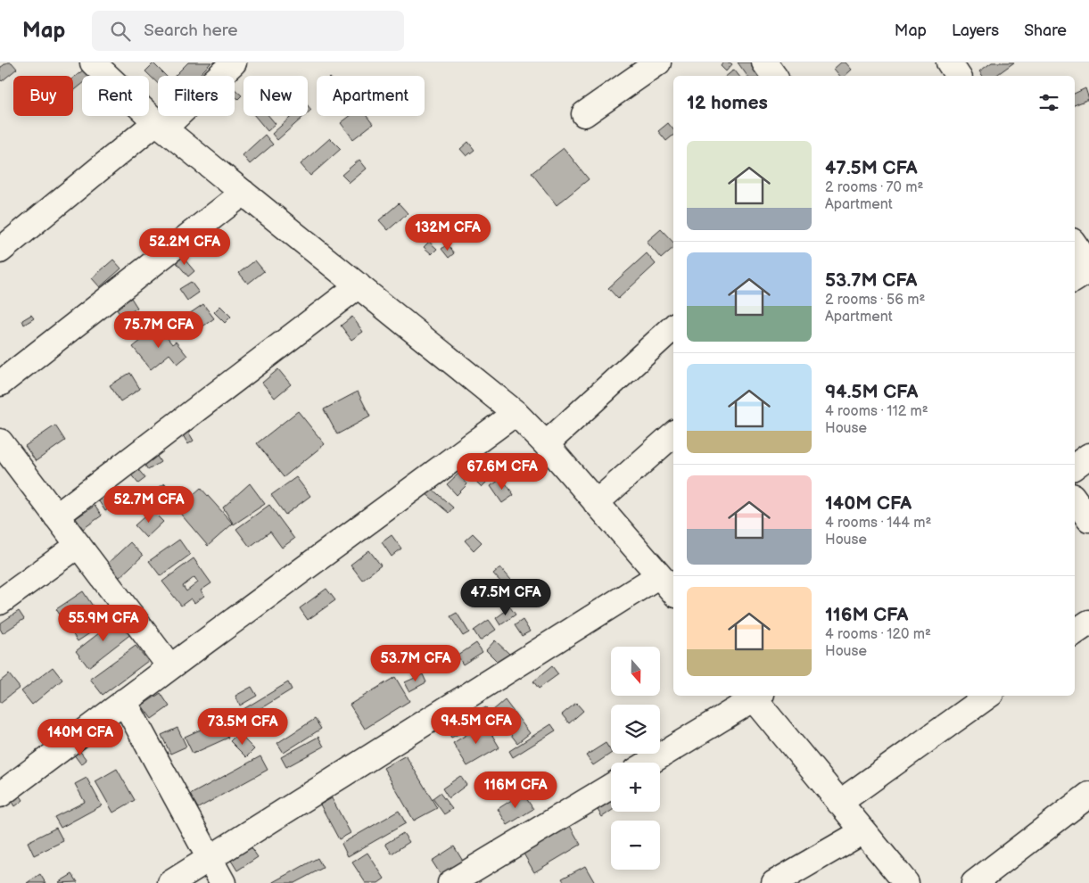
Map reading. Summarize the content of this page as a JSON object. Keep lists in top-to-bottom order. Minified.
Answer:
{"north":"bottom","page":{"header":"Map","search":"Search here","nav":["Map","Layers","Share"],"chip":["Buy","Rent","Filters","New","Apartment"],"heading":"12 homes","list":[{"name":"47.5M CFA","note":"2 rooms · 70 m² · Apartment"},{"name":"53.7M CFA","note":"2 rooms · 56 m² · Apartment"},{"name":"94.5M CFA","note":"4 rooms · 112 m² · House"},{"name":"140M CFA","note":"4 rooms · 144 m² · House"},{"name":"116M CFA","note":"4 rooms · 120 m² · House"}],"price":["132M CFA","52.2M CFA","75.7M CFA","67.6M CFA","52.7M CFA","47.5M CFA","55.9M CFA","53.7M CFA","94.5M CFA","73.5M CFA","140M CFA","116M CFA"],"map_buttons":["+","−"]}}
